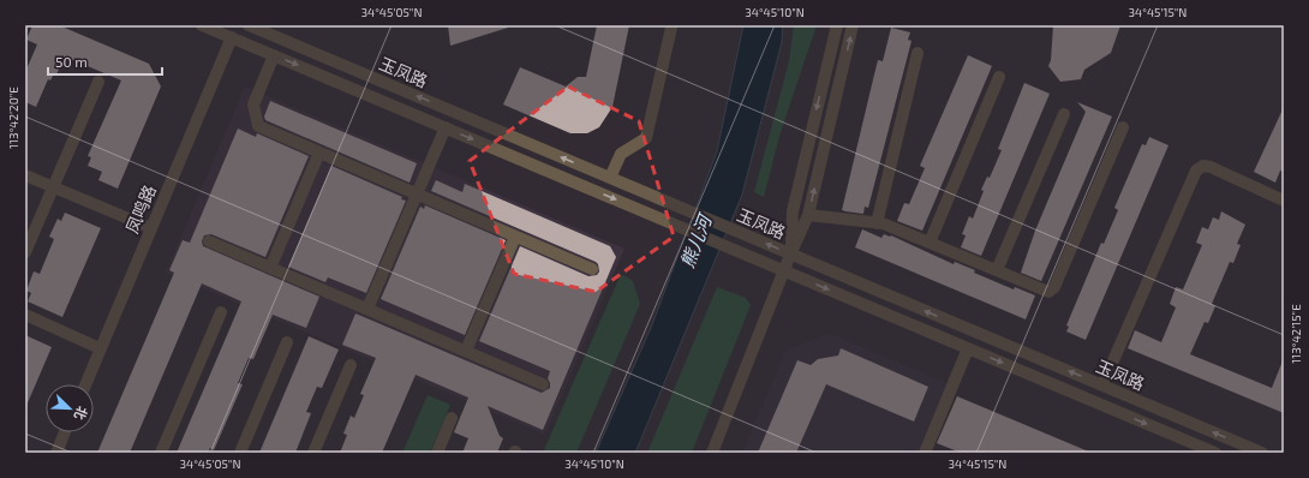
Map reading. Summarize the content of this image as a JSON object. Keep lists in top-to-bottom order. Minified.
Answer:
{"streets":{"street":["玉凤路","凤鸣路"]},"crossings":[["玉凤路","凤鸣路"]],"water":["熊儿河"],"scale_bar":"50 m","north":"bottom right","coordinates":["34°45'05\"N","34°45'10\"N","34°45'15\"N","113°42'20\"E","113°42'15\"E"]}
